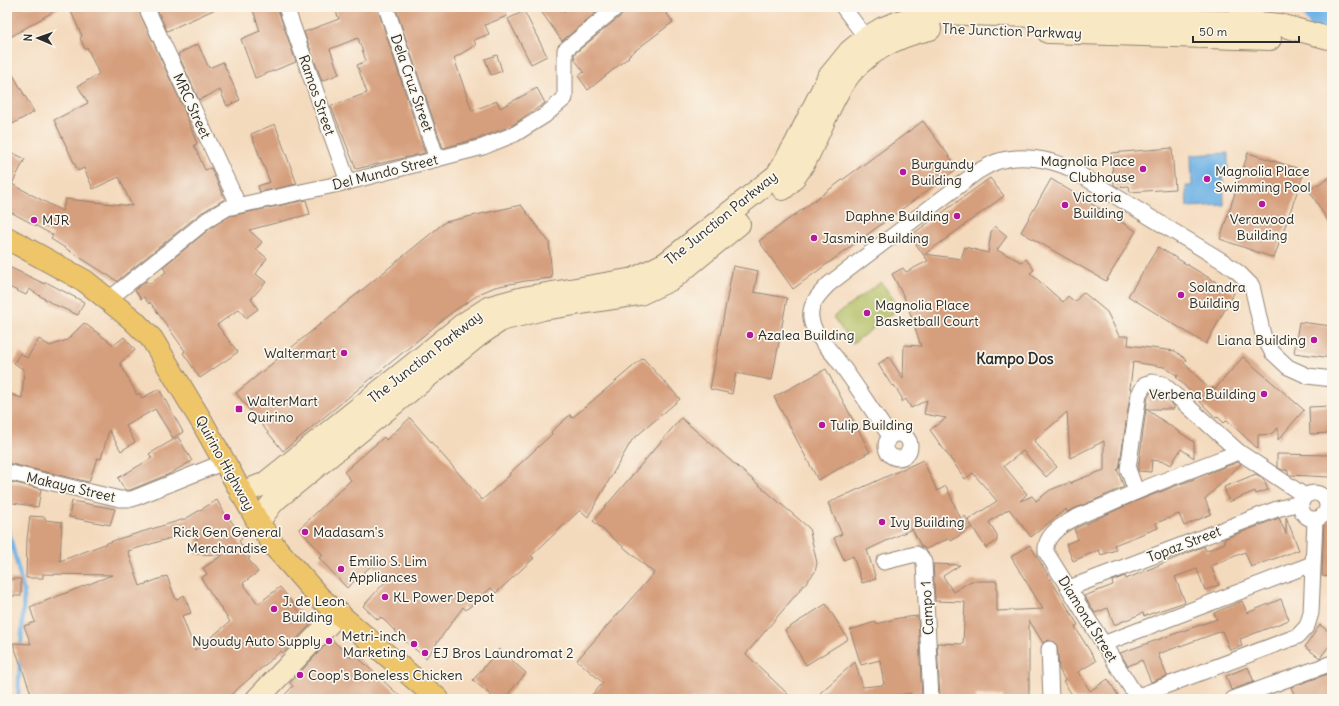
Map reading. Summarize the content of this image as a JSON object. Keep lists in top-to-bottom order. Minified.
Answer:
{"streets":{"main road":["Quirino Highway"],"street":["The Junction Parkway","Dela Cruz Street","Ramos Street","MRC Street","Del Mundo Street","Makaya Street","Topaz Street","Campo 1","Diamond Street"]},"crossings":[["The Junction Parkway","Quirino Highway"],["Dela Cruz Street","Del Mundo Street"],["Ramos Street","Del Mundo Street"],["MRC Street","Del Mundo Street"],["Del Mundo Street","Quirino Highway"],["Quirino Highway","Makaya Street"],["Topaz Street","Diamond Street"]],"districts":["Kampo Dos"],"places":{"other":["Magnolia Place Clubhouse","Burgundy Building","Magnolia Place Swimming Pool","Verawood Building","Victoria Building","Daphne Building","MJR","Jasmine Building","Solandra Building","Magnolia Place Basketball Court","Azalea Building","Liana Building","Waltermart","Verbena Building","Tulip Building","Rick Gen General Merchandise","Ivy Building","Madasam's","Emilio S. Lim Appliances","KL Power Depot","J. de Leon Building","Nyoudy Auto Supply","Metri-inch Marketing","EJ Bros Laundromat 2","Coop's Boneless Chicken"],"transit":["WalterMart Quirino"]},"scale_bar":"50 m","north":"left"}
